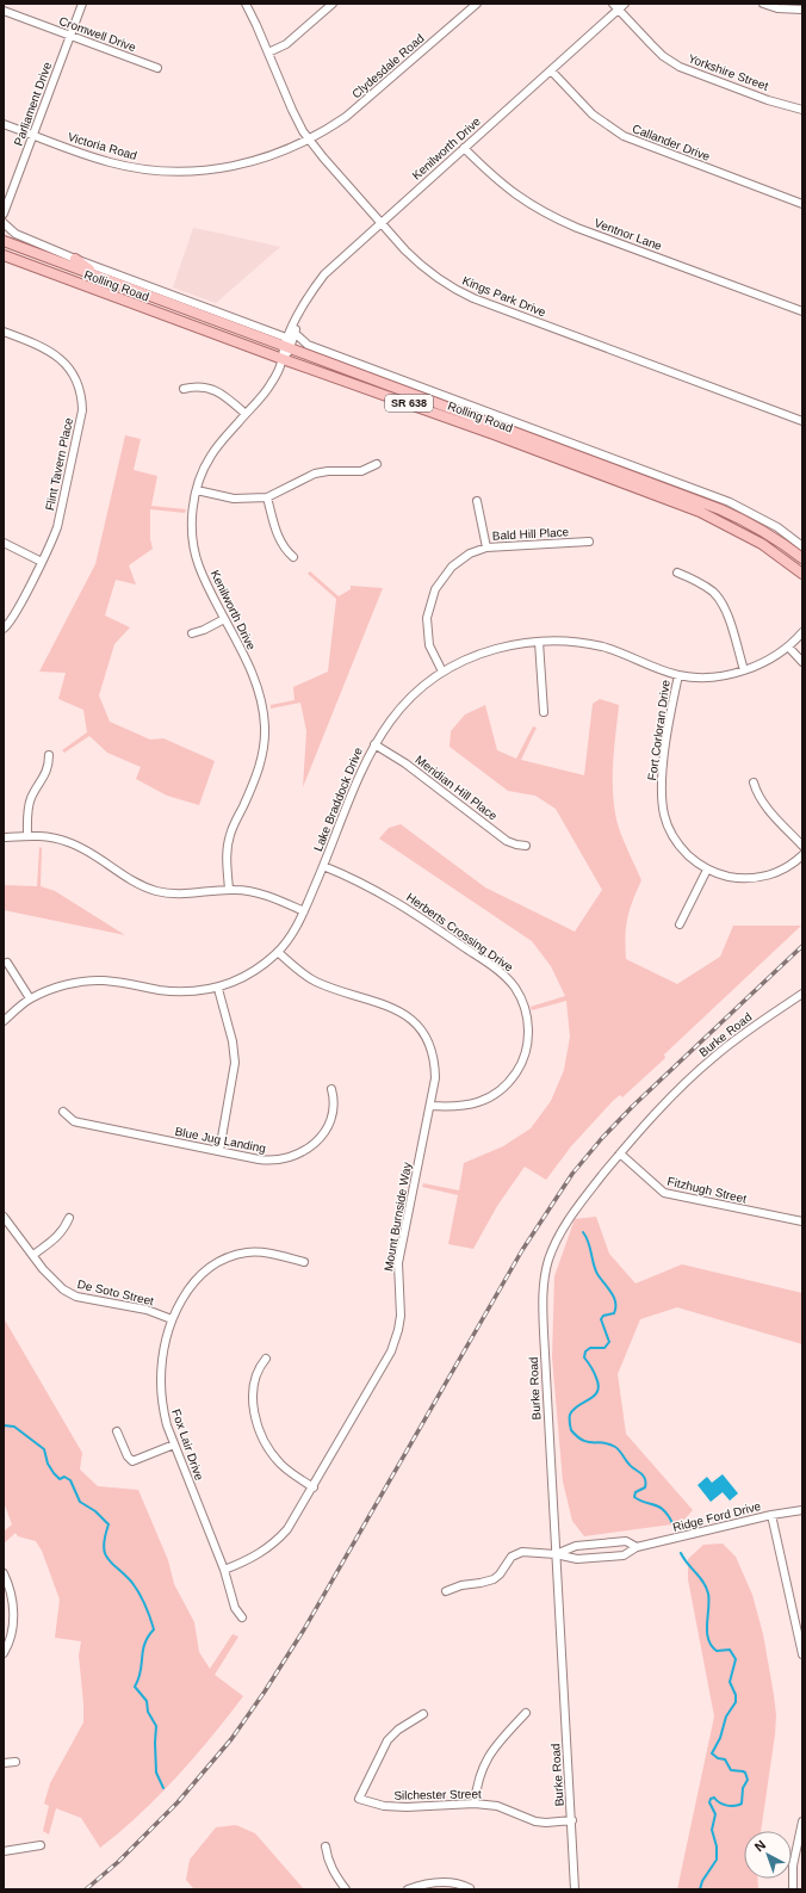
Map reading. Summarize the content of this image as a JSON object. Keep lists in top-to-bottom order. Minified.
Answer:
{"streets":{"main road":["Rolling Road","SR 638"],"street":["Cromwell Drive","Clydesdale Road","Yorkshire Street","Parliament Drive","Callander Drive","Victoria Road","Kenilworth Drive","Ventnor Lane","Kings Park Drive","Flint Tavern Place","Bald Hill Place","Fort Corloran Drive","Meridian Hill Place","Lake Braddock Drive","Herberts Crossing Drive","Burke Road","Blue Jug Landing","Fitzhugh Street","Mount Burnside Way","De Soto Street","Fox Lair Drive","Ridge Ford Drive","Silchester Street"]},"crossings":[["Cromwell Drive","Parliament Drive"],["Clydesdale Road","Victoria Road"],["Clydesdale Road","Kings Park Drive"],["Yorkshire Street","Kenilworth Drive"],["Parliament Drive","Victoria Road"],["Parliament Drive","Rolling Road"],["Callander Drive","Kenilworth Drive"],["Victoria Road","Kings Park Drive"],["Kenilworth Drive","Ventnor Lane"],["Kenilworth Drive","Rolling Road"],["Kenilworth Drive","Kings Park Drive"],["Bald Hill Place","Lake Braddock Drive"],["Fort Corloran Drive","Lake Braddock Drive"],["Meridian Hill Place","Lake Braddock Drive"],["Lake Braddock Drive","Herberts Crossing Drive"],["Lake Braddock Drive","Mount Burnside Way"],["Herberts Crossing Drive","Mount Burnside Way"],["Burke Road","Fitzhugh Street"],["Burke Road","Ridge Ford Drive"],["Burke Road","Silchester Street"],["Mount Burnside Way","Fox Lair Drive"],["De Soto Street","Fox Lair Drive"]],"north":"top left"}
